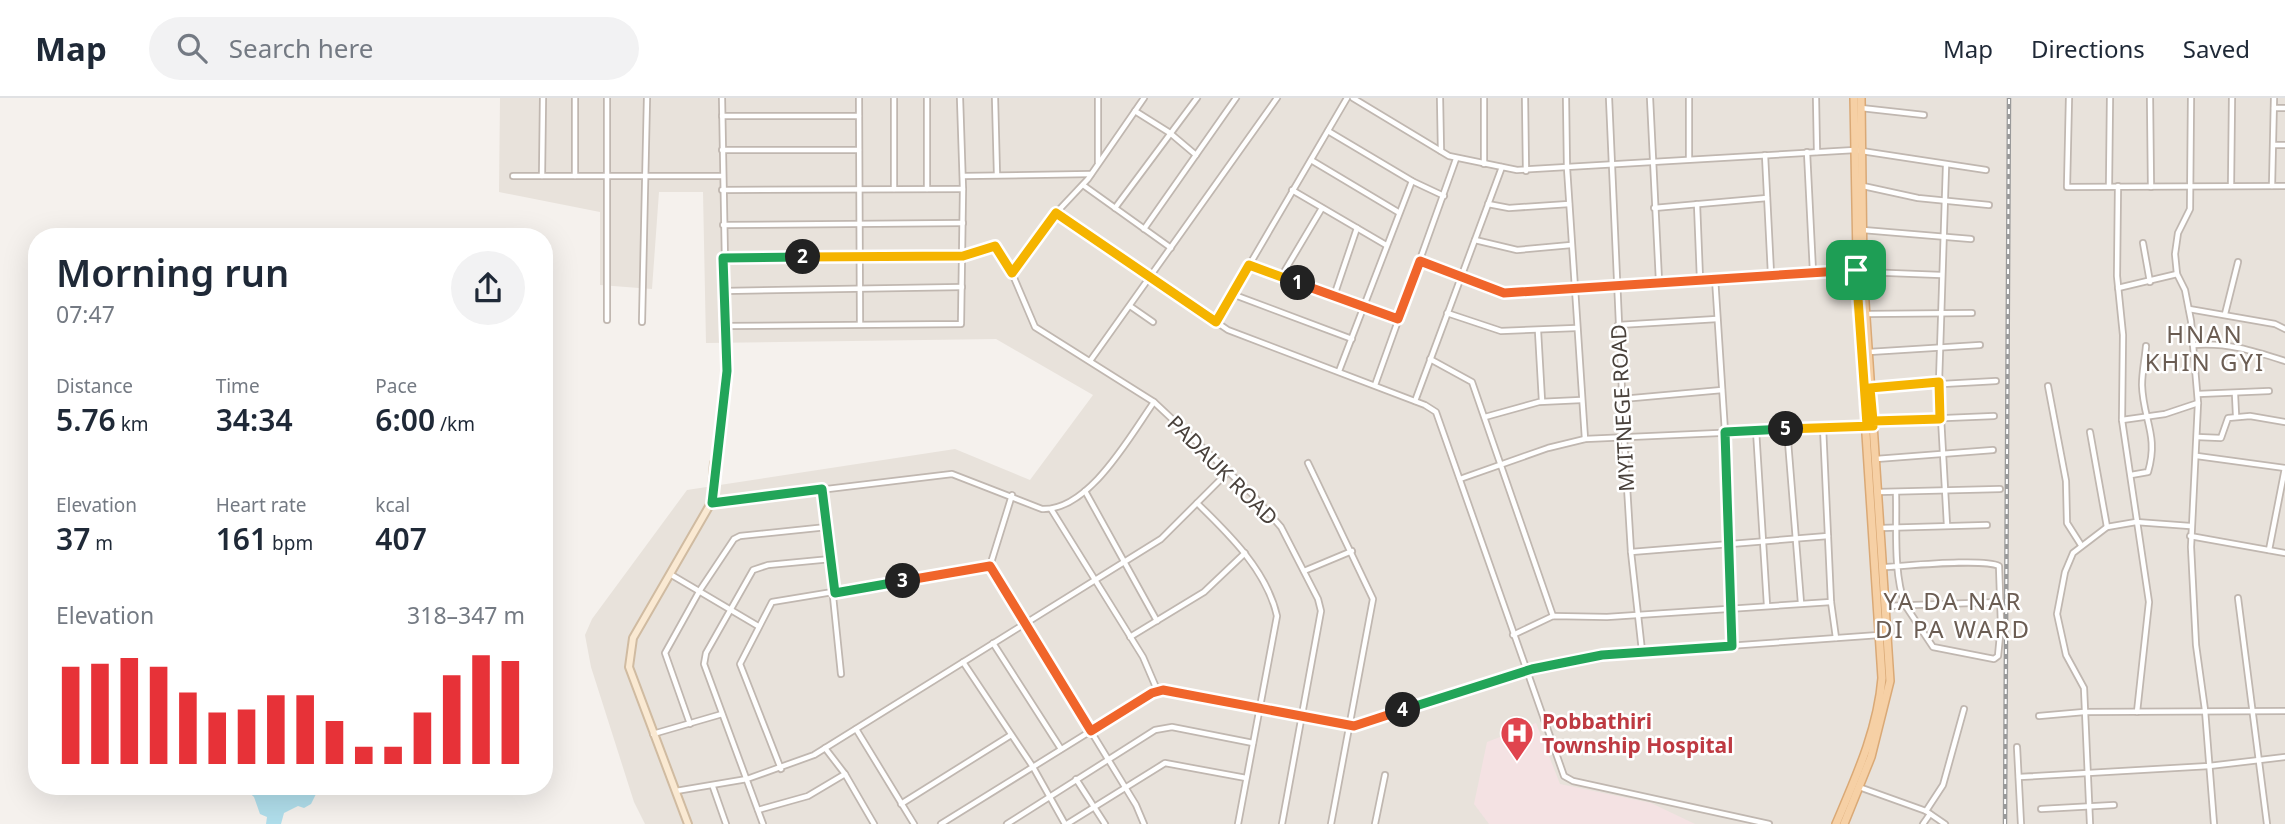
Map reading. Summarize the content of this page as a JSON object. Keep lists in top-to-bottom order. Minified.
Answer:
{"streets":{"street":["MYITNEGE ROAD","PADAUK ROAD"]},"districts":["HNAN KHIN GYI","YA DA NAR DI PA WARD"],"places":{"hospital":["Pobbathiri Township Hospital"]},"page":{"header":"Map","search":"Search here","nav":["Map","Directions","Saved"],"heading":["Morning run","07:47"],"pins":["2","1","5","3","4"],"stats":[["Distance","5.76 km"],["Time","34:34"],["Pace","6:00 /km"],["Elevation","37 m"],["Heart rate","161 bpm"],["kcal","407"]],"chart":["Elevation","318–347 m"]}}
